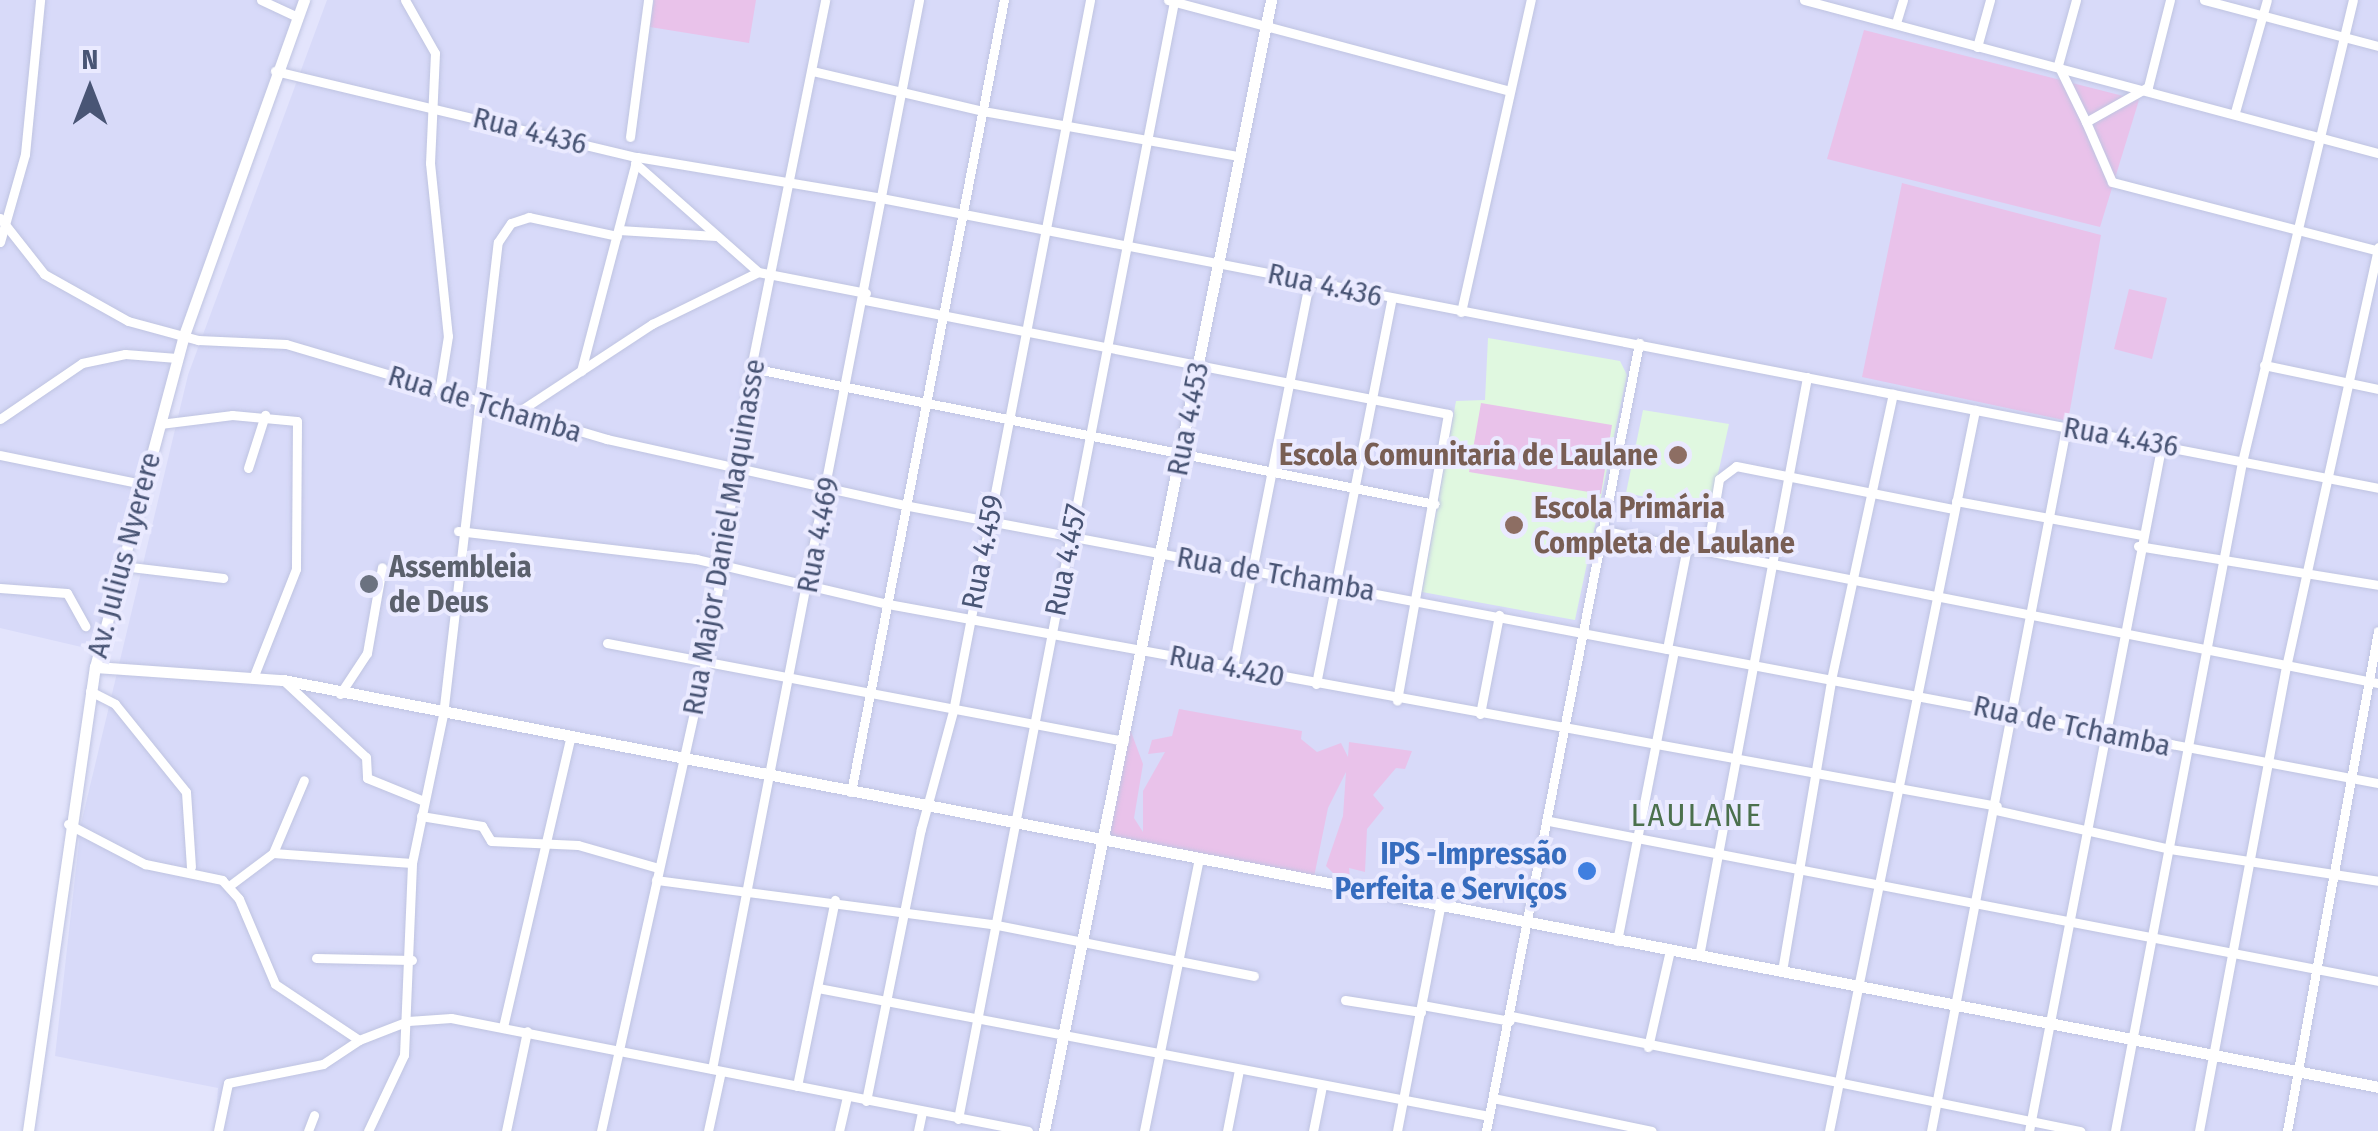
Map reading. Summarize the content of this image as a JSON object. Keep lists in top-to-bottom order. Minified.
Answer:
{"streets":{"street":["Rua 4.436","Rua de Tchamba","Rua 4.453","Rua 4.469","Rua Major Daniel Maquinasse","Rua 4.459","Av. Julius Nyerere","Rua 4.457","Rua 4.420"]},"crossings":[["Rua 4.436","Rua 4.453"],["Rua 4.436","Rua 4.469"],["Rua 4.436","Rua Major Daniel Maquinasse"],["Rua 4.436","Rua 4.459"],["Rua 4.436","Av. Julius Nyerere"],["Rua 4.436","Rua 4.457"],["Rua de Tchamba","Rua 4.453"],["Rua de Tchamba","Rua 4.469"],["Rua de Tchamba","Rua Major Daniel Maquinasse"],["Rua de Tchamba","Rua 4.459"],["Rua de Tchamba","Av. Julius Nyerere"],["Rua de Tchamba","Rua 4.457"],["Rua 4.453","Rua 4.420"],["Rua 4.469","Rua 4.420"],["Rua Major Daniel Maquinasse","Rua 4.420"],["Rua 4.459","Rua 4.420"],["Rua 4.457","Rua 4.420"]],"districts":["LAULANE"],"places":["Escola Comunitaria de Laulane","Escola Primária Completa de Laulane","Assembleia de Deus","IPS -Impressão Perfeita e Serviços"],"north":"top"}
